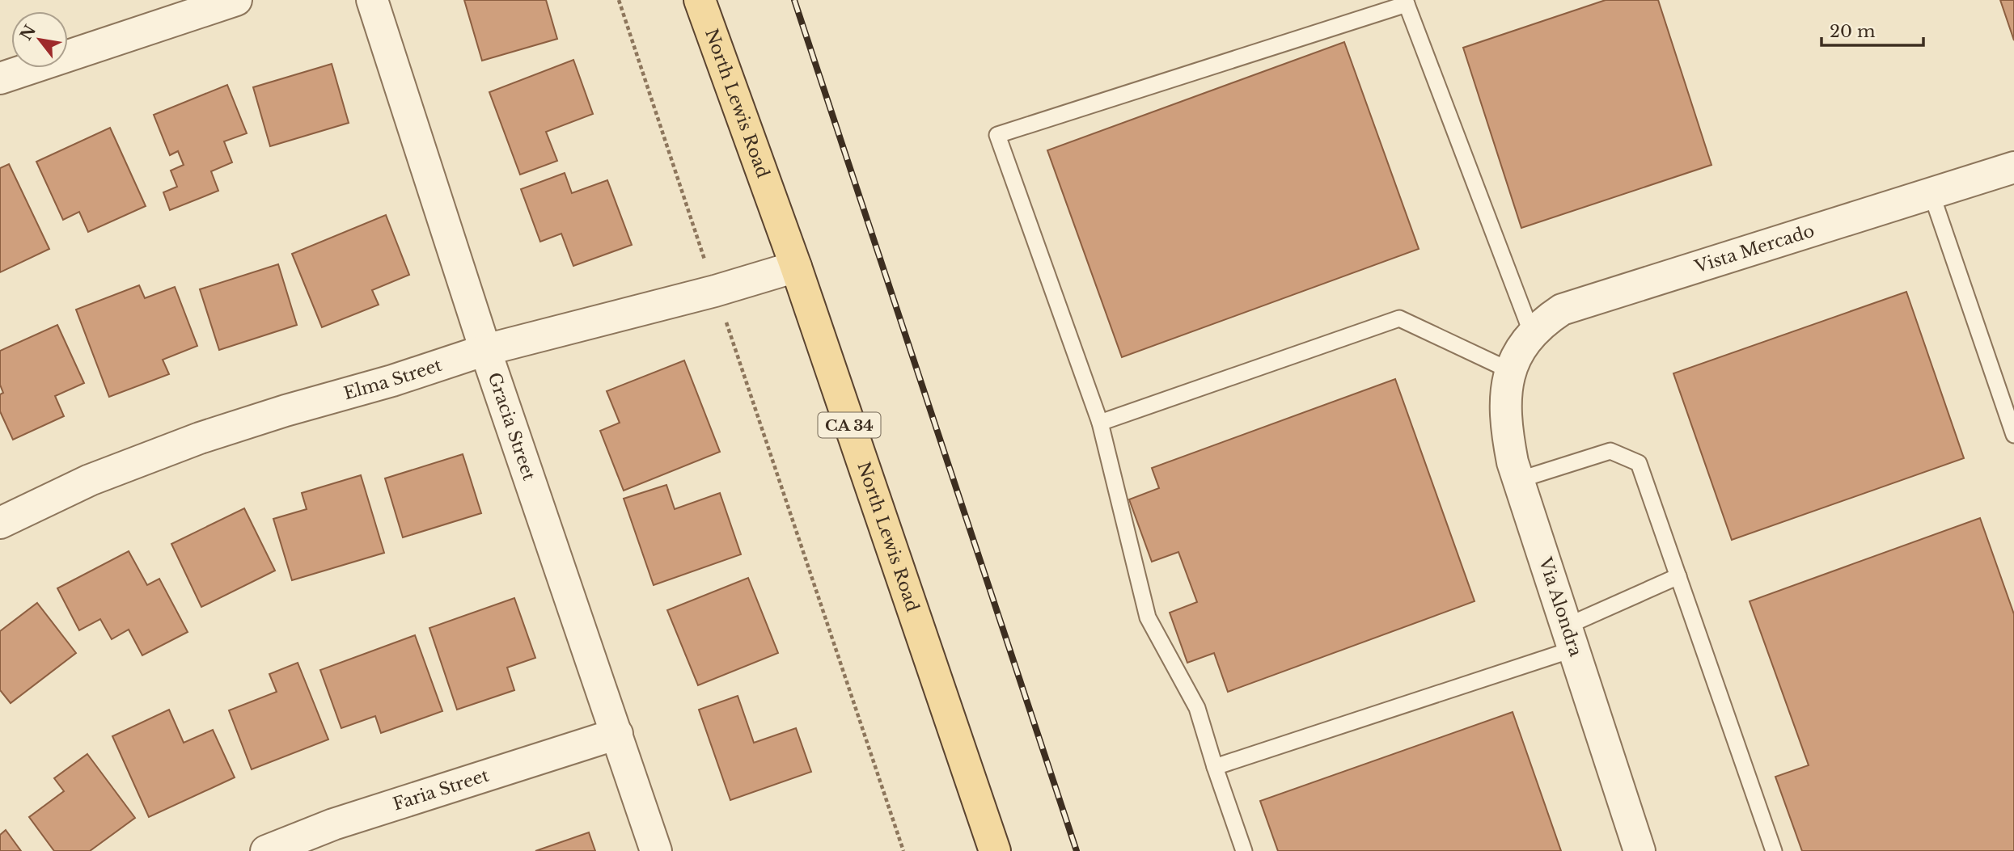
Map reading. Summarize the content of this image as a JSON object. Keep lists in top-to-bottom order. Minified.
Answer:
{"streets":{"main road":["North Lewis Road","CA 34"],"street":["Vista Mercado","Elma Street","Gracia Street","Via Alondra","Faria Street"]},"crossings":[["North Lewis Road","Elma Street"],["Vista Mercado","Via Alondra"],["Elma Street","Gracia Street"],["Gracia Street","Faria Street"]],"scale_bar":"20 m","north":"top left"}
